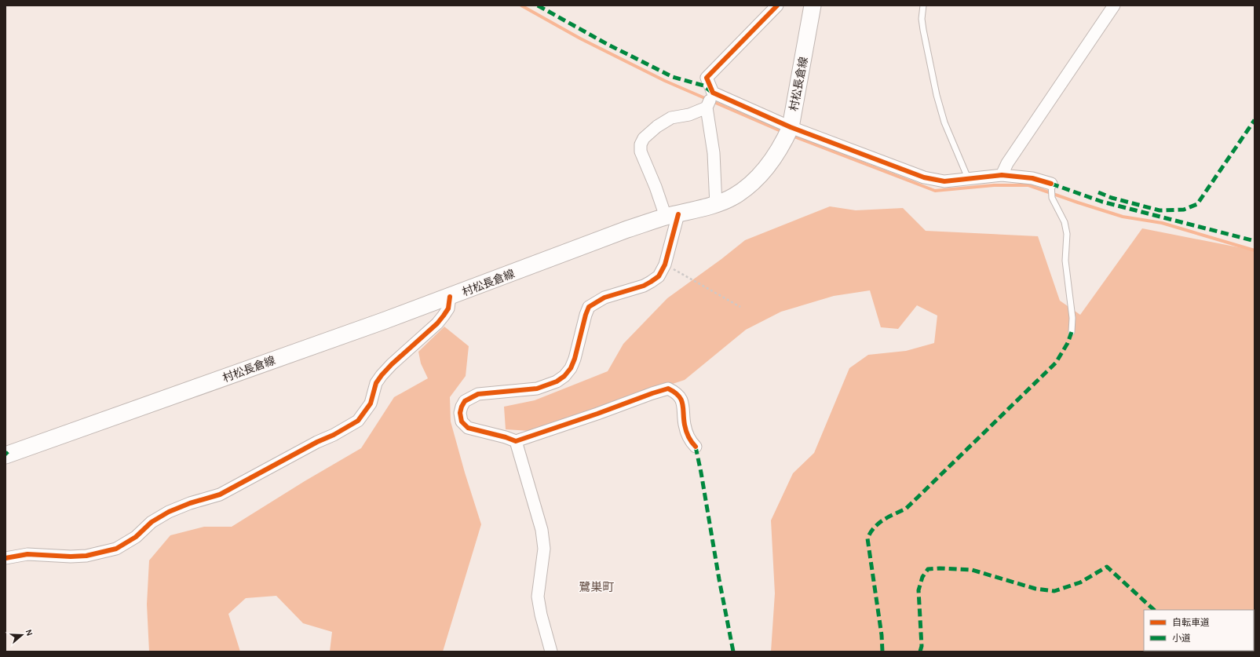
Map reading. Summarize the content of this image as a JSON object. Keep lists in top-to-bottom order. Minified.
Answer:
{"streets":{"main road":["村松長倉線"]},"districts":["鷺巣町"],"legend":["自転車道","小道"],"north":"right"}
